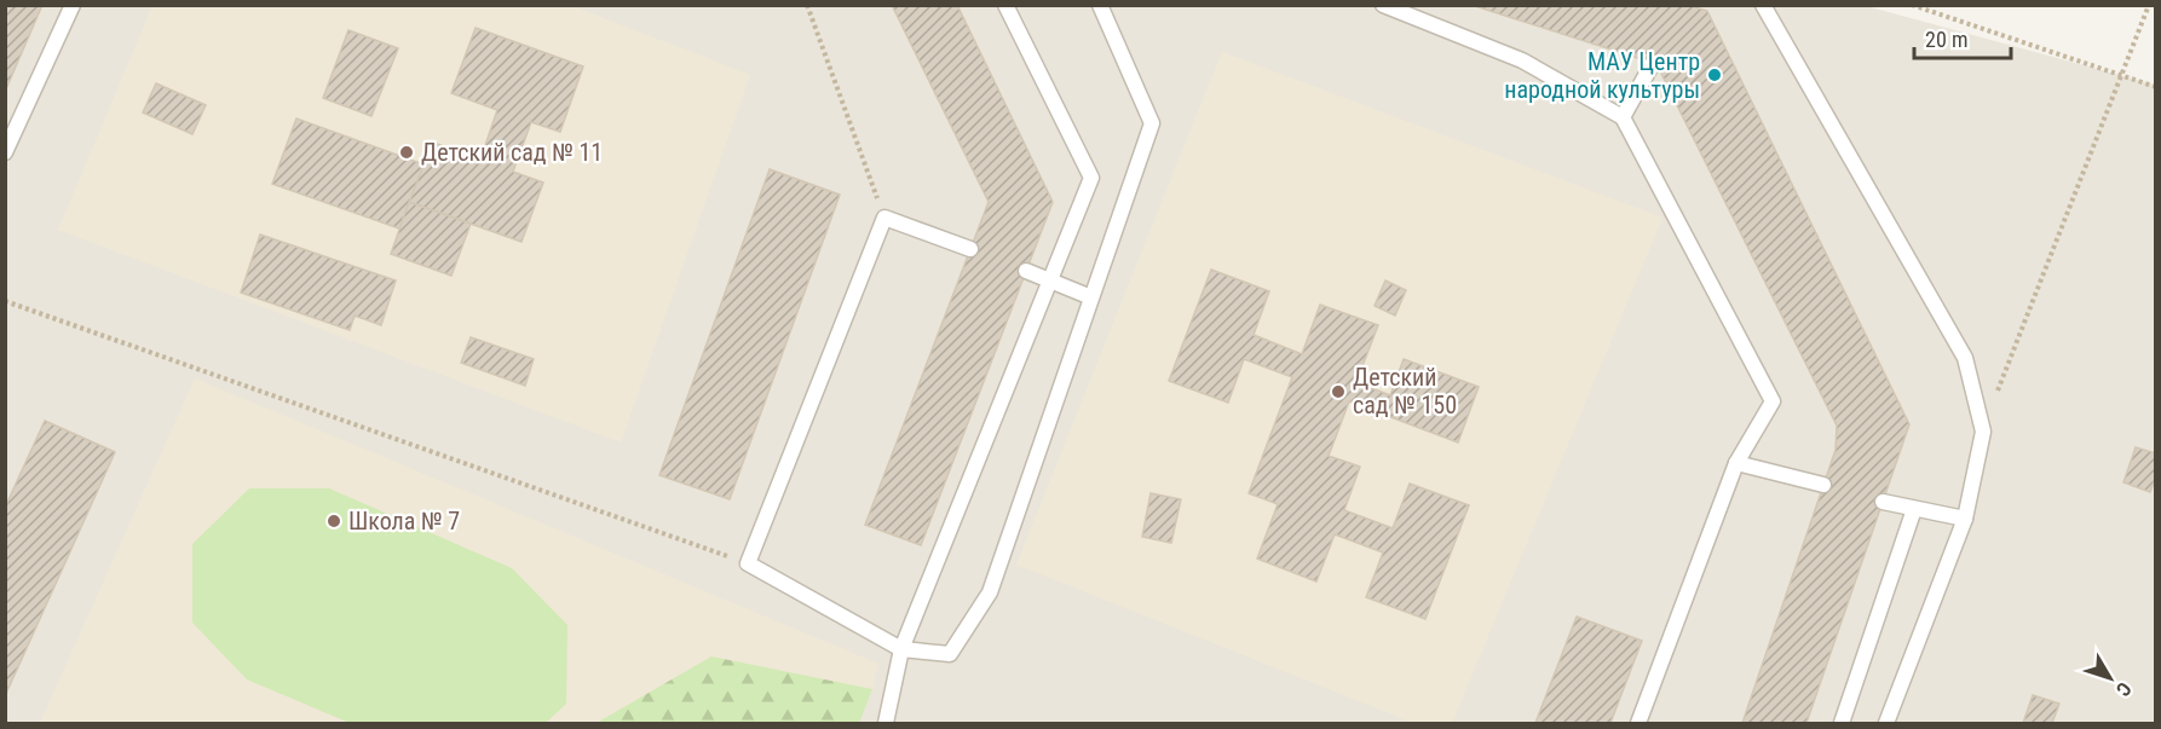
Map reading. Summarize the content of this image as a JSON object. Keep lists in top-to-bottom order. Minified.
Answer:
{"places":["МАУ Центр народной культуры","Детский сад № 11","Детский сад № 150","Школа № 7"],"scale_bar":"20 m","north":"bottom right"}
